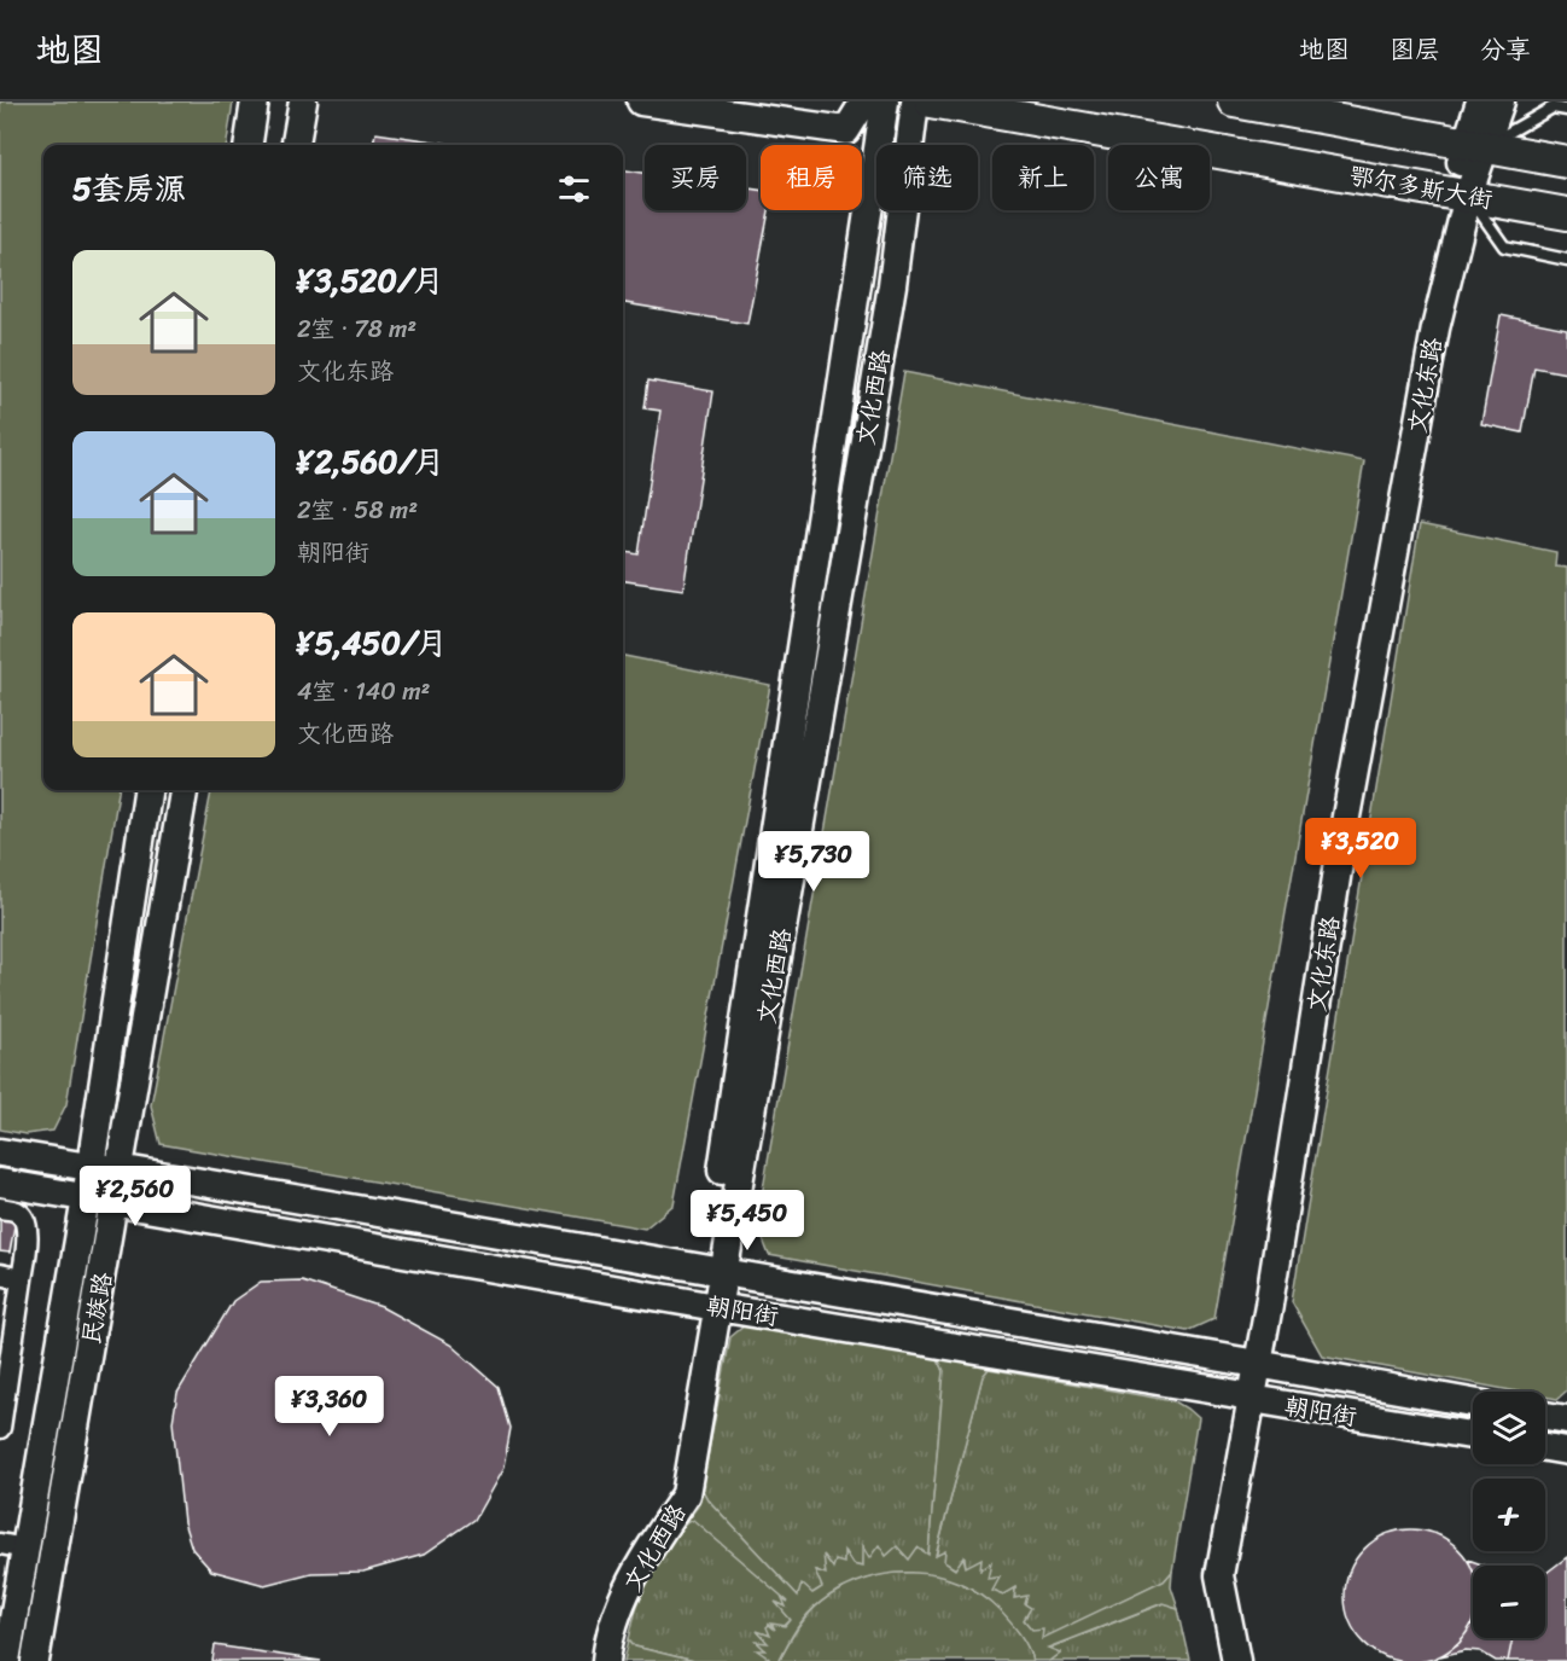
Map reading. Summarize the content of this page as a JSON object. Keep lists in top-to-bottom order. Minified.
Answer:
{"streets":{"main road":["鄂尔多斯大街"],"street":["文化东路","文化西路","民族路","朝阳街"]},"crossings":[["鄂尔多斯大街","文化东路"],["文化东路","朝阳街"],["文化西路","朝阳街"],["民族路","朝阳街"]],"page":{"header":"地图","nav":["地图","图层","分享"],"chip":["买房","租房","筛选","新上","公寓"],"heading":"5套房源","list":[{"name":"¥3,520/月","note":"2室 · 78 m² · 文化东路"},{"name":"¥2,560/月","note":"2室 · 58 m² · 朝阳街"},{"name":"¥5,450/月","note":"4室 · 140 m² · 文化西路"}],"price":["¥3,520","¥5,730","¥2,560","¥5,450","¥3,360"],"map_buttons":["+","−"]}}
